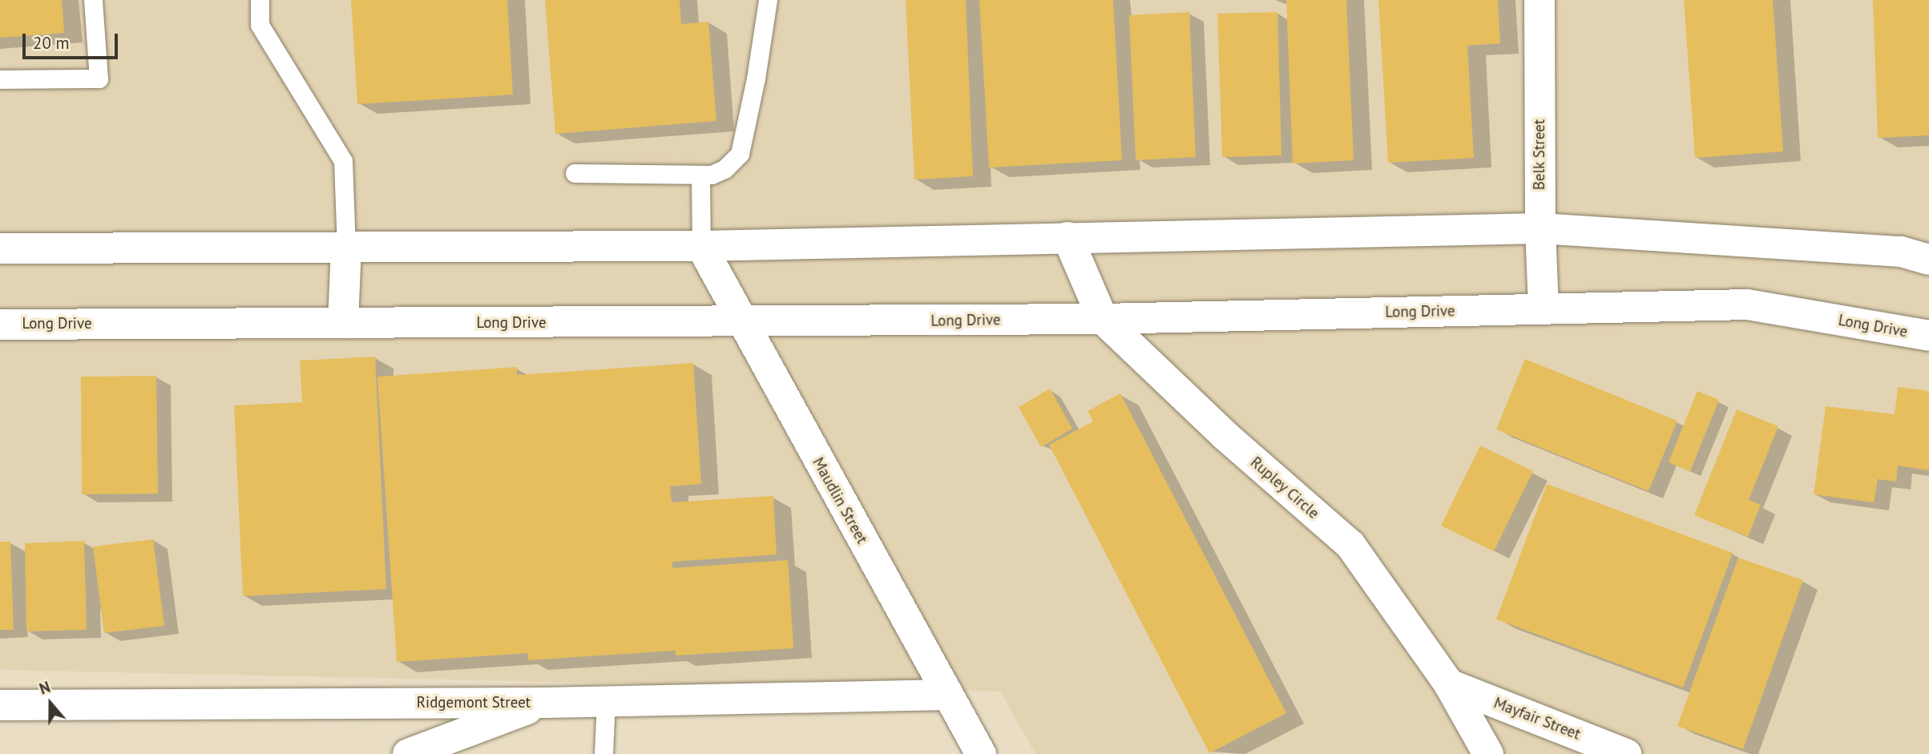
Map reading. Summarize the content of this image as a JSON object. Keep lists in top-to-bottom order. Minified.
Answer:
{"streets":{"main road":["Belk Street","Long Drive","Rupley Circle","Maudlin Street","Ridgemont Street","Mayfair Street"]},"crossings":[["Belk Street","Long Drive"],["Long Drive","Rupley Circle"],["Long Drive","Maudlin Street"],["Rupley Circle","Mayfair Street"],["Maudlin Street","Ridgemont Street"]],"scale_bar":"20 m","north":"top"}
